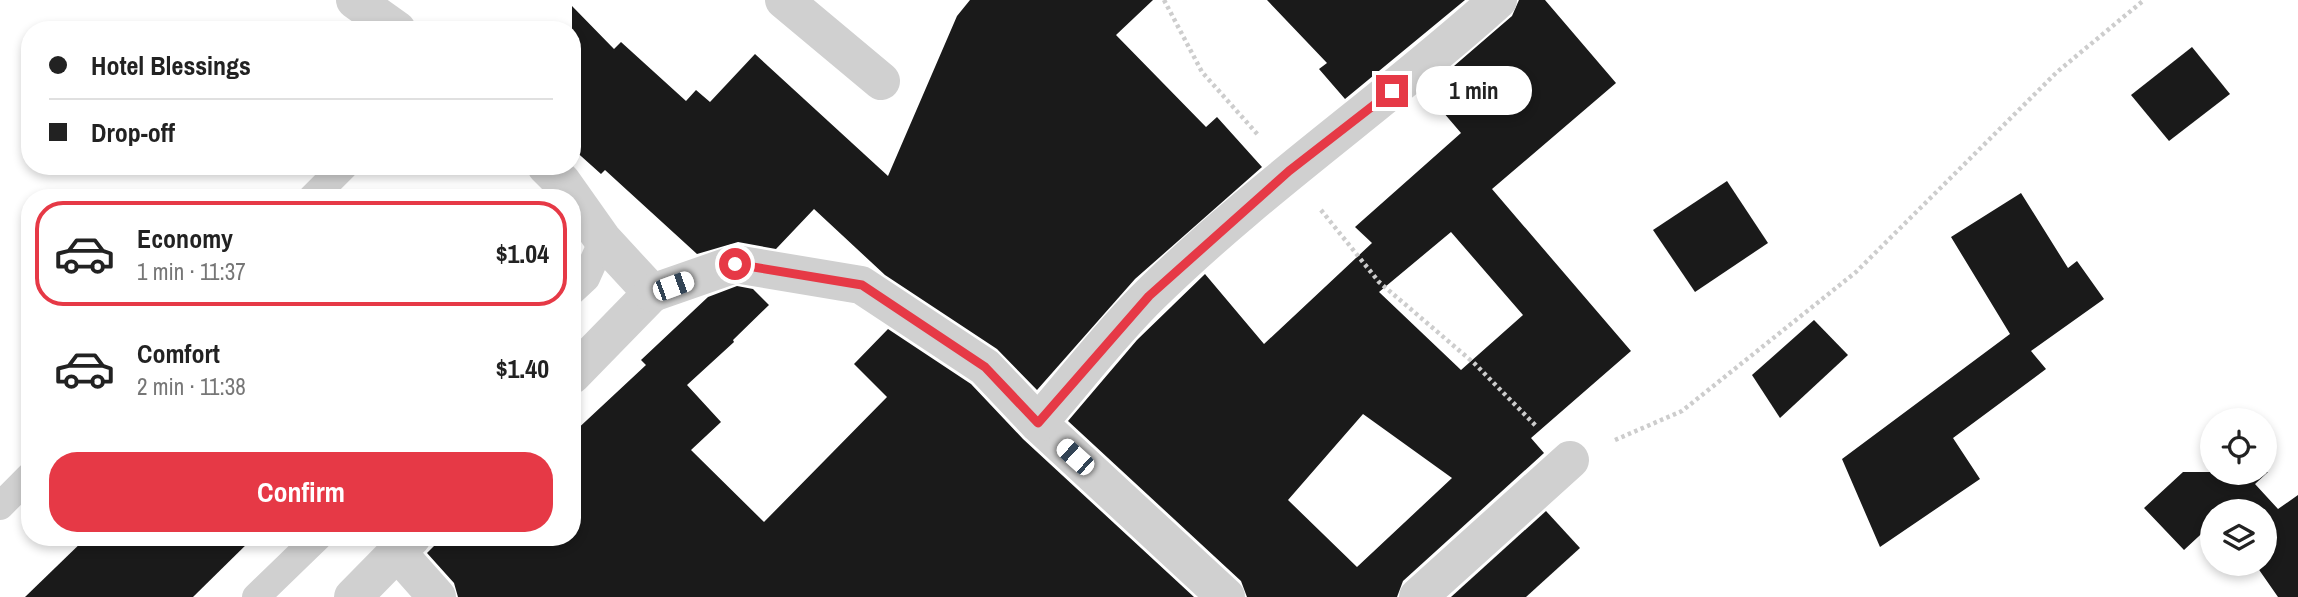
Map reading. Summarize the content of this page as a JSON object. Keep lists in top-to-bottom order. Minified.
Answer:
{"page":{"banner":["Hotel Blessings","Drop-off"],"bubble":"1 min","list":[{"name":"Economy","note":"1 min · 11:37","value":"$1.04"},{"name":"Comfort","note":"2 min · 11:38","value":"$1.40"}],"buttons":"Confirm"}}
